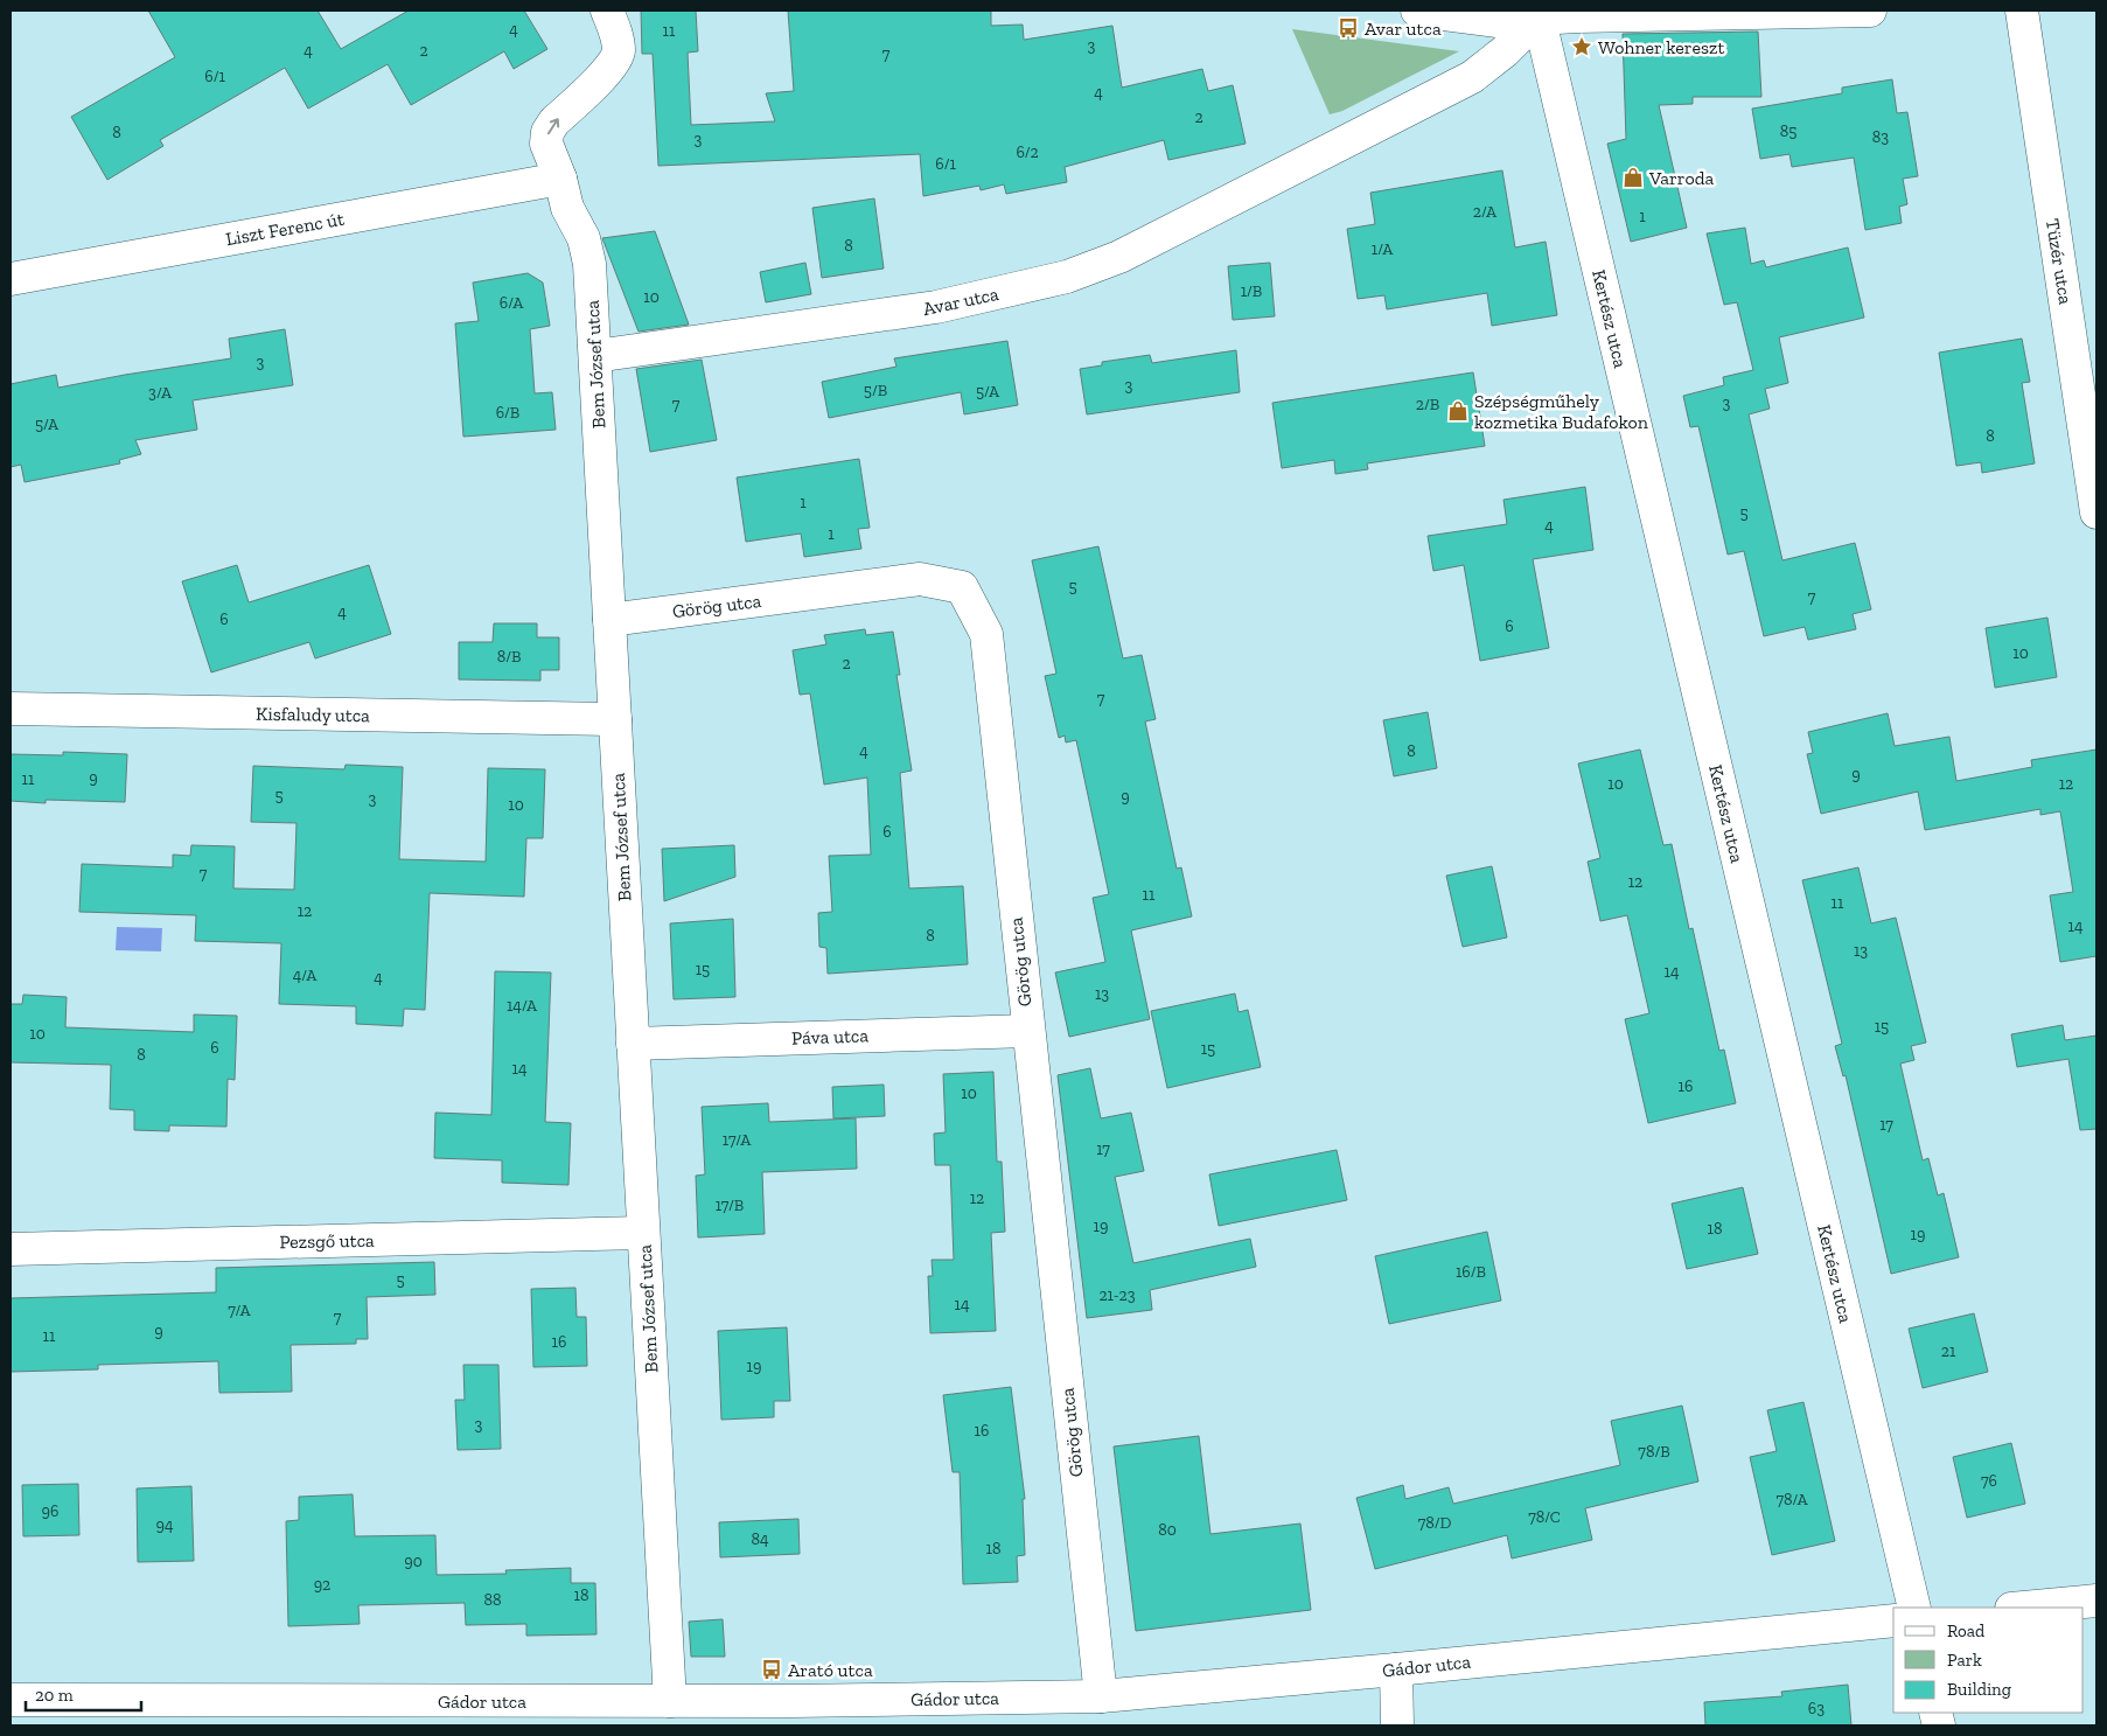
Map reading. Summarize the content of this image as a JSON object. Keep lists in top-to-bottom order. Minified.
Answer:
{"streets":{"street":["Liszt Ferenc út","Tüzér utca","Avar utca","Kertész utca","Bem József utca","Görög utca","Kisfaludy utca","Páva utca","Pezsgő utca","Gádor utca"]},"crossings":[["Liszt Ferenc út","Bem József utca"],["Avar utca","Kertész utca"],["Avar utca","Bem József utca"],["Bem József utca","Görög utca"],["Bem József utca","Kisfaludy utca"],["Bem József utca","Páva utca"],["Bem József utca","Pezsgő utca"],["Bem József utca","Gádor utca"],["Görög utca","Páva utca"],["Görög utca","Gádor utca"]],"places":{"bus stop":["Avar utca","Arató utca"],"place":["Wohner kereszt"],"shop":["Varroda","Szépségműhely kozmetika Budafokon"]},"house_numbers":["4","11","3","4","2","7","6/1","4","2","85","8","83","3","6/2","6/1","2/A","1","8","1/A","1/B","10","6/A","3","3","5/B","5/A","3/A","3","7","2/B","6/B","5/A","8","1","5","4","1","5","7","4","6","6","10","8/B","2","7","4","8","9","9","11","10","12","5","9","3","10","6","7","12","11","11","12","14","8","13","15","14","4/A","4","13","14/A","15","10","6","15","8","14","16","10","17","17/A","17","12","17/B","19","18","19","16/B","5","21-23","14","7/A","7","9","11","16","21","19","3","16","78/B","76","78/A","96","78/C","78/D","94","80","84","18","90","92","18","88","63"],"legend":["Road","Park","Building"],"scale_bar":"20 m"}
